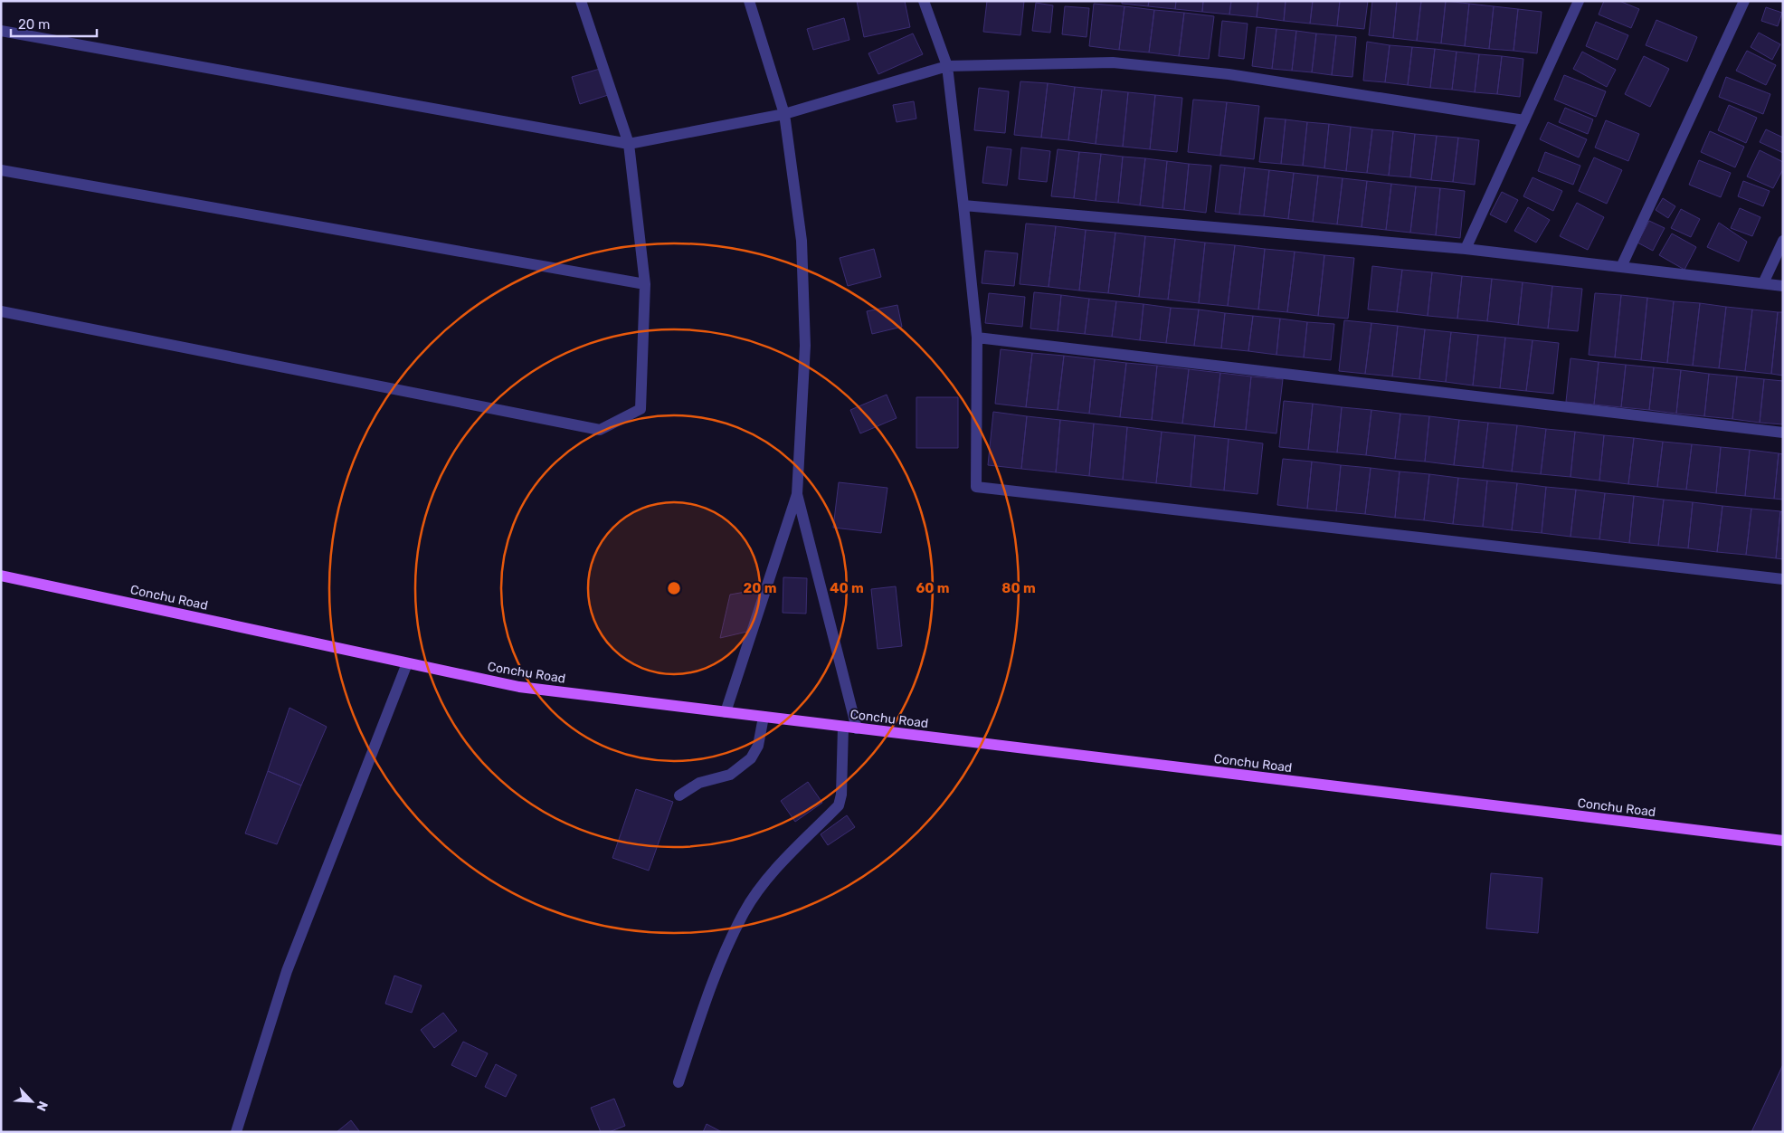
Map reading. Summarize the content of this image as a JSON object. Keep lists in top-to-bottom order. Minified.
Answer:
{"streets":{"main road":["Conchu Road"]},"scale_bar":"20 m","north":"bottom right","rings":["20 m","40 m","60 m","80 m"]}
